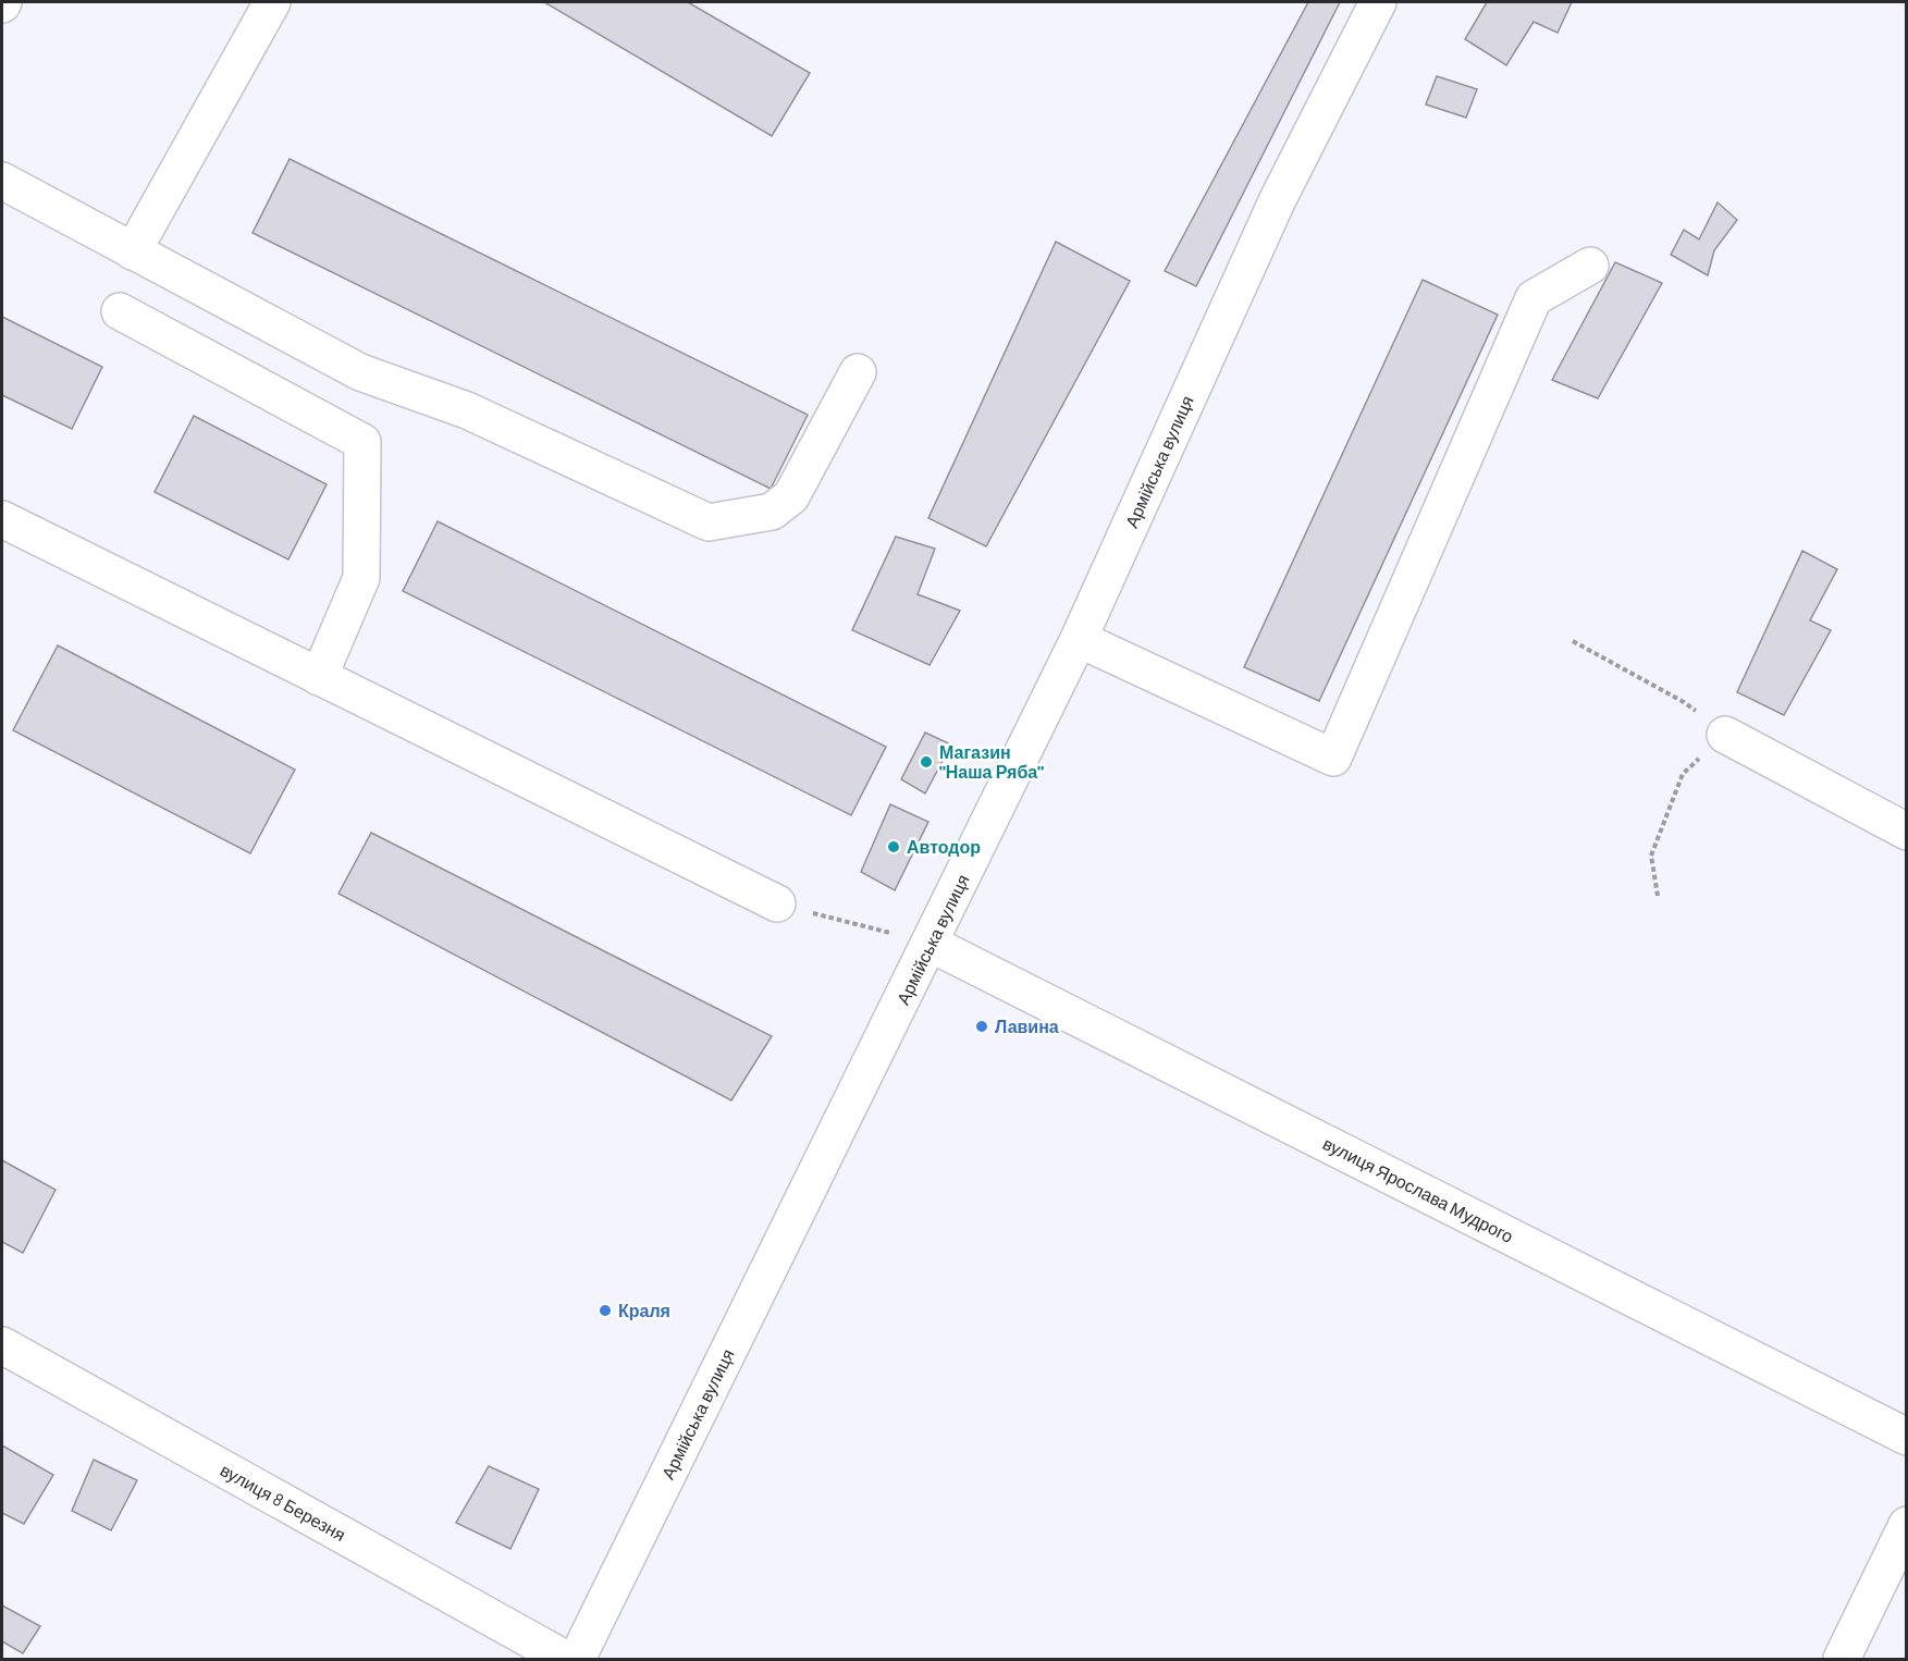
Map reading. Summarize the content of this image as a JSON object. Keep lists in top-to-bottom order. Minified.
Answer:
{"streets":{"street":["Армійська вулиця","вулиця Ярослава Мудрого","вулиця 8 Березня"]},"crossings":[["Армійська вулиця","вулиця Ярослава Мудрого"]],"places":["Магазин \"Наша Ряба\"","Автодор","Лавина","Краля"]}
